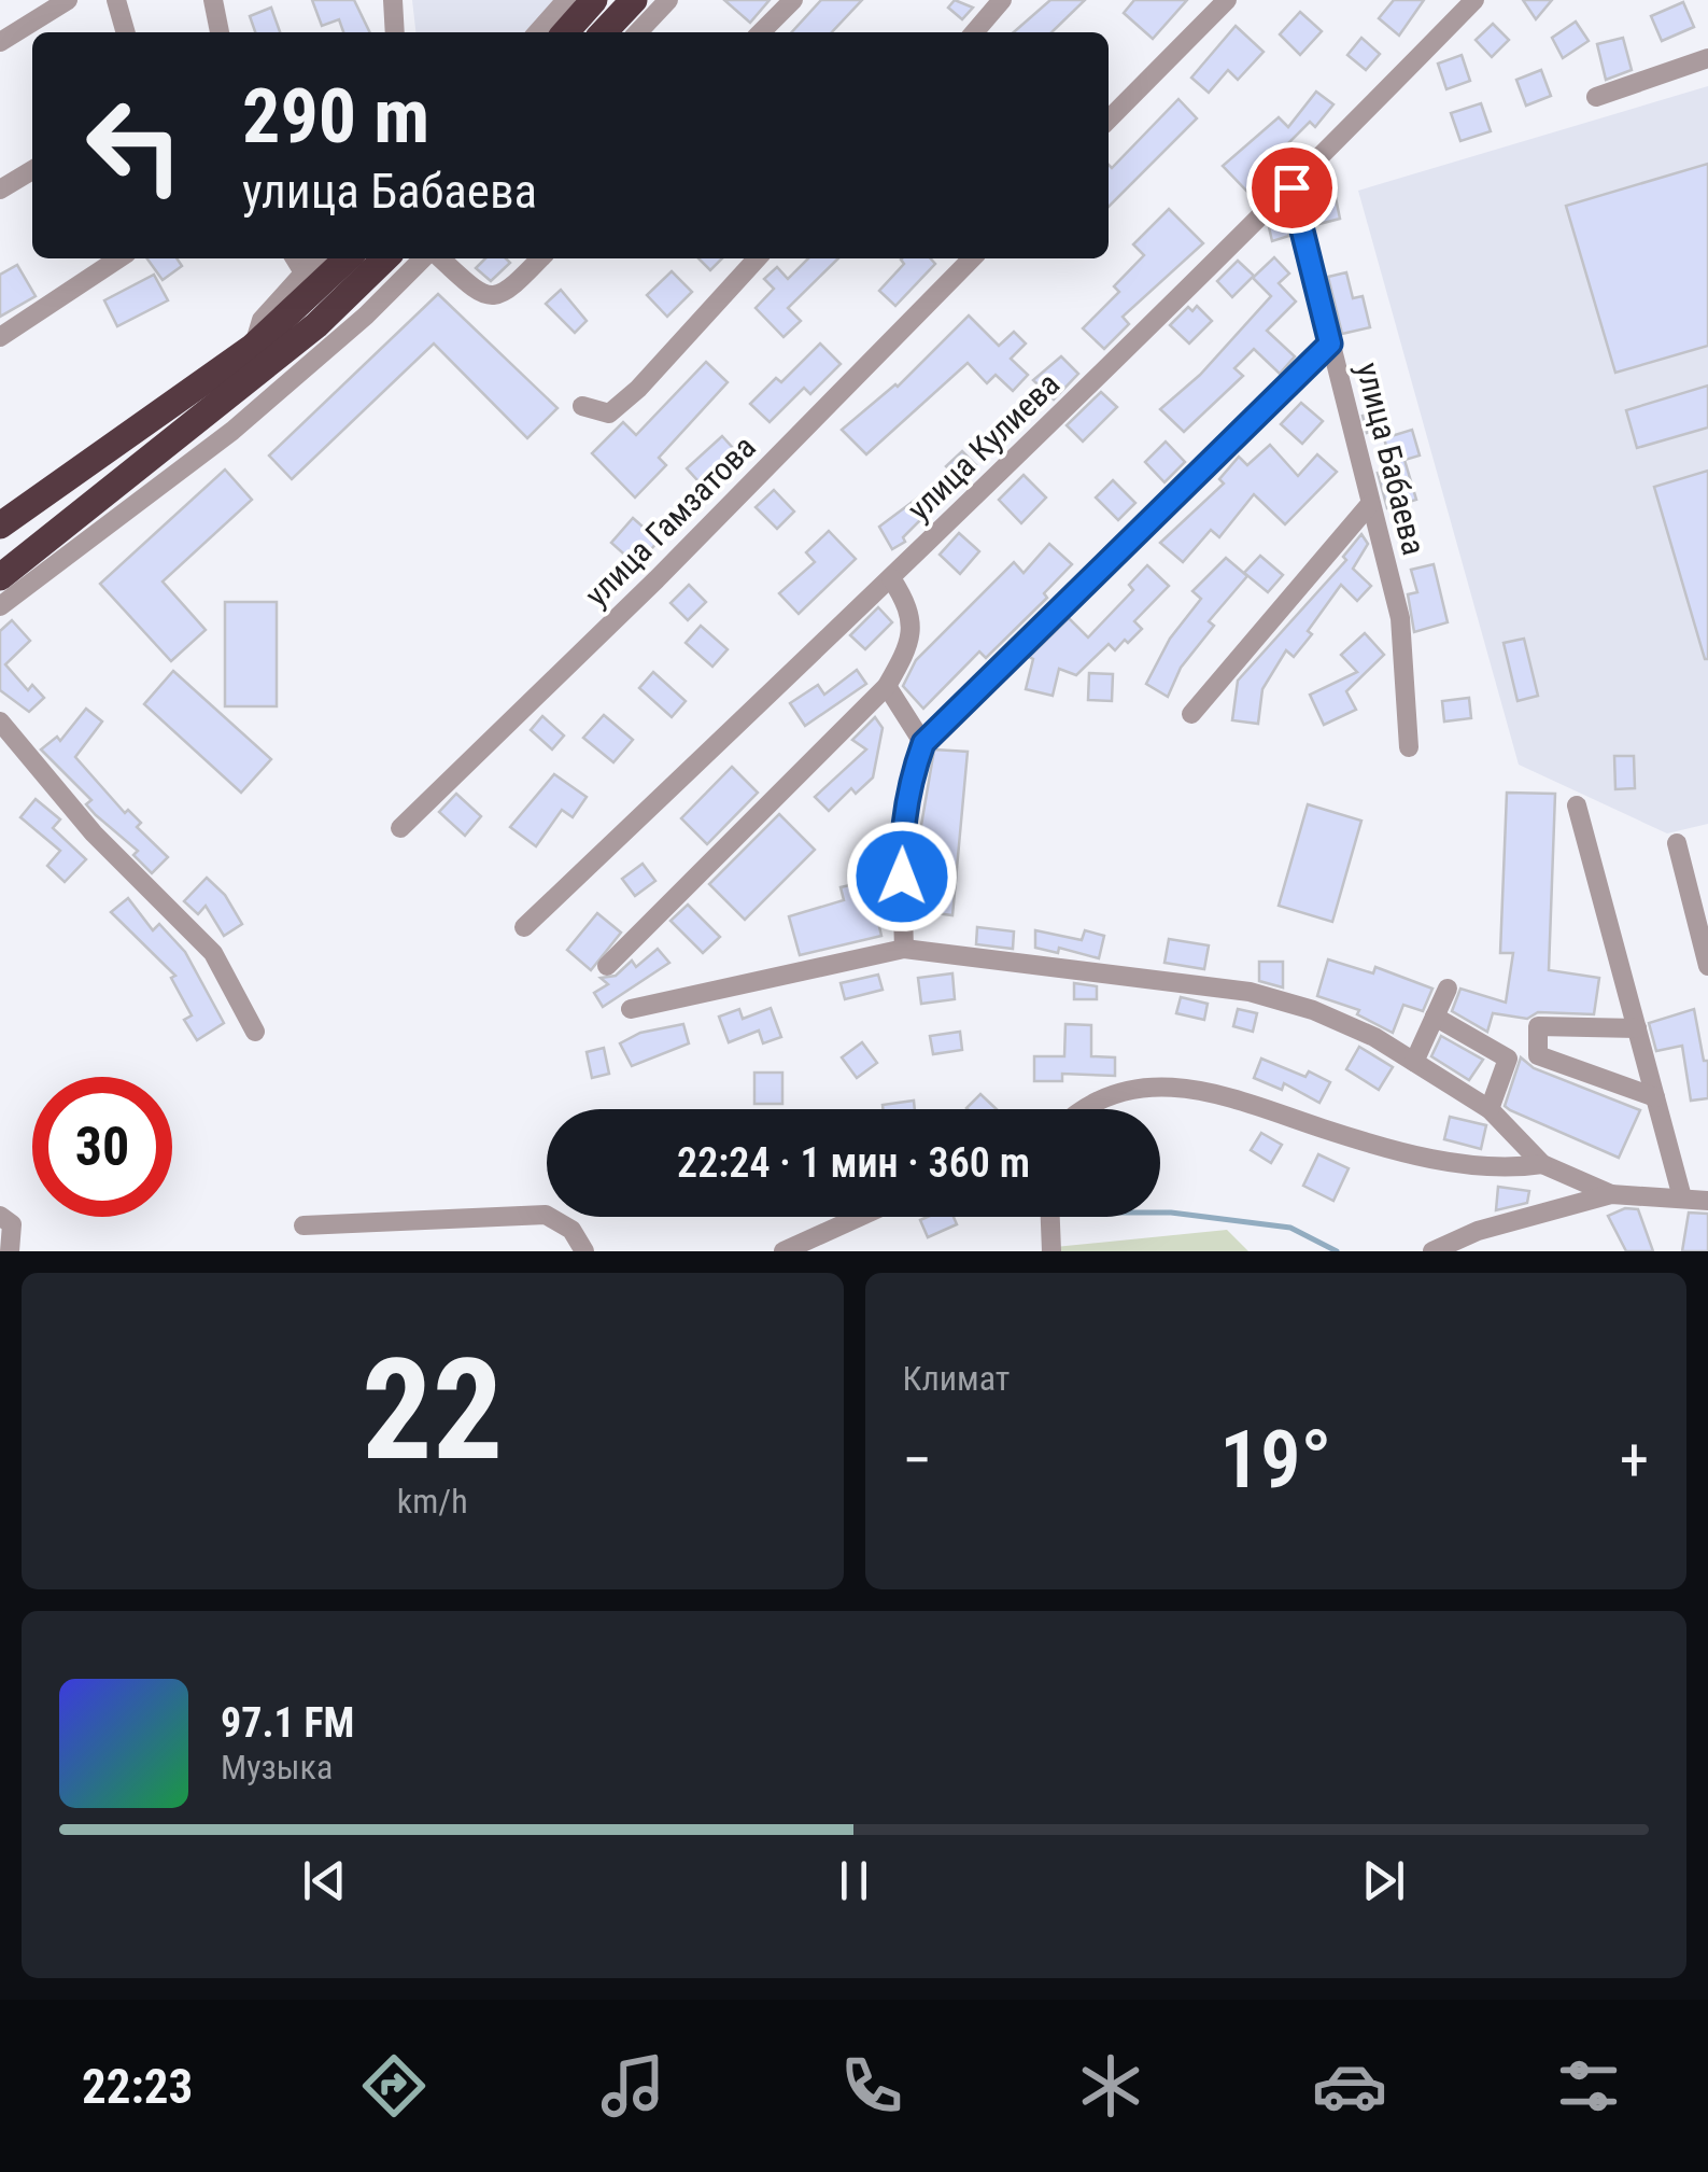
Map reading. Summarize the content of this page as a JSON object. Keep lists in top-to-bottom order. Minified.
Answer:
{"streets":{"street":["улица Кулиева","улица Бабаева","улица Гамзатова"]},"crossings":[["улица Кулиева","улица Бабаева"]],"page":{"turn":["290 m","улица Бабаева"],"limit":"30","trip":"22:24 · 1 мин · 360 m","tile":[["22","km/h"],"Климат"],"heat":["−","19°","+"],"song":["97.1 FM","Музыка"],"tabs":"22:23"}}
